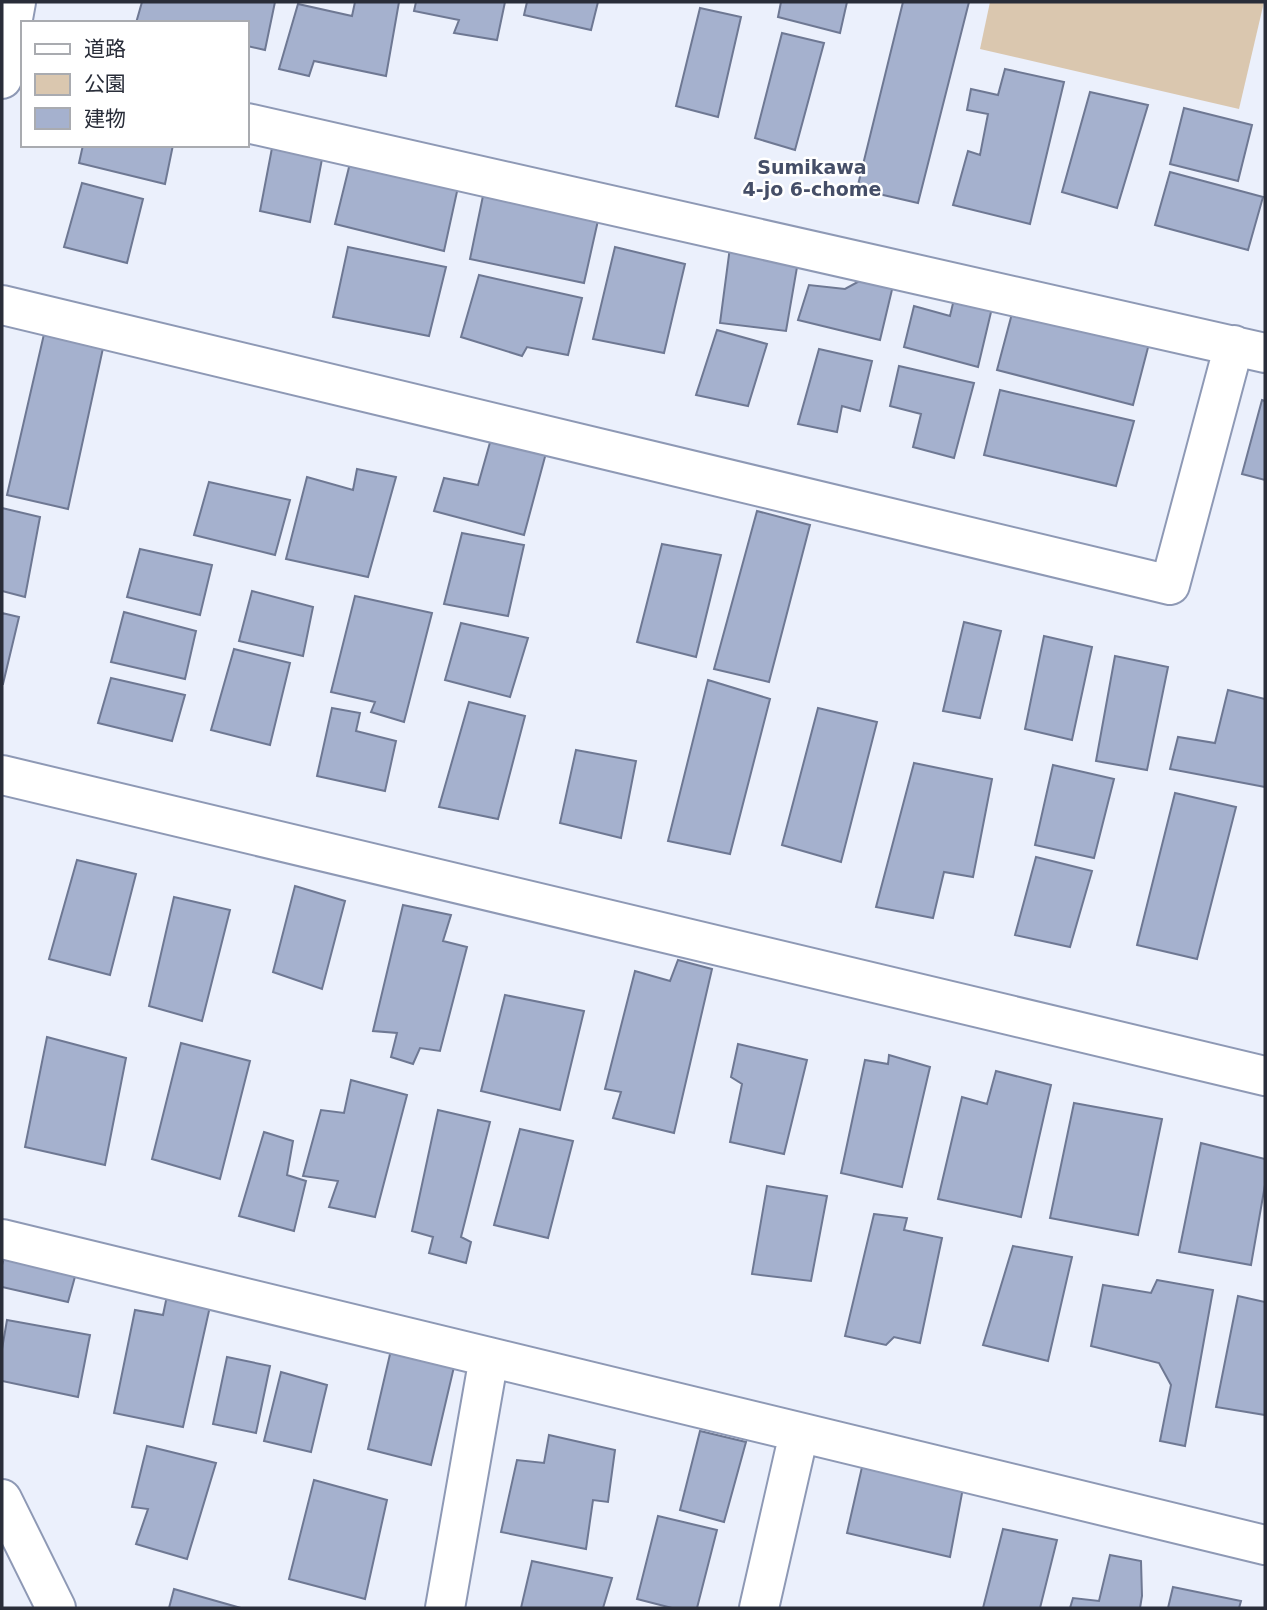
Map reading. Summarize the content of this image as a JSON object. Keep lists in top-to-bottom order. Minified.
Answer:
{"districts":["Sumikawa 4-jo 6-chome"],"legend":["道路","公園","建物"]}
